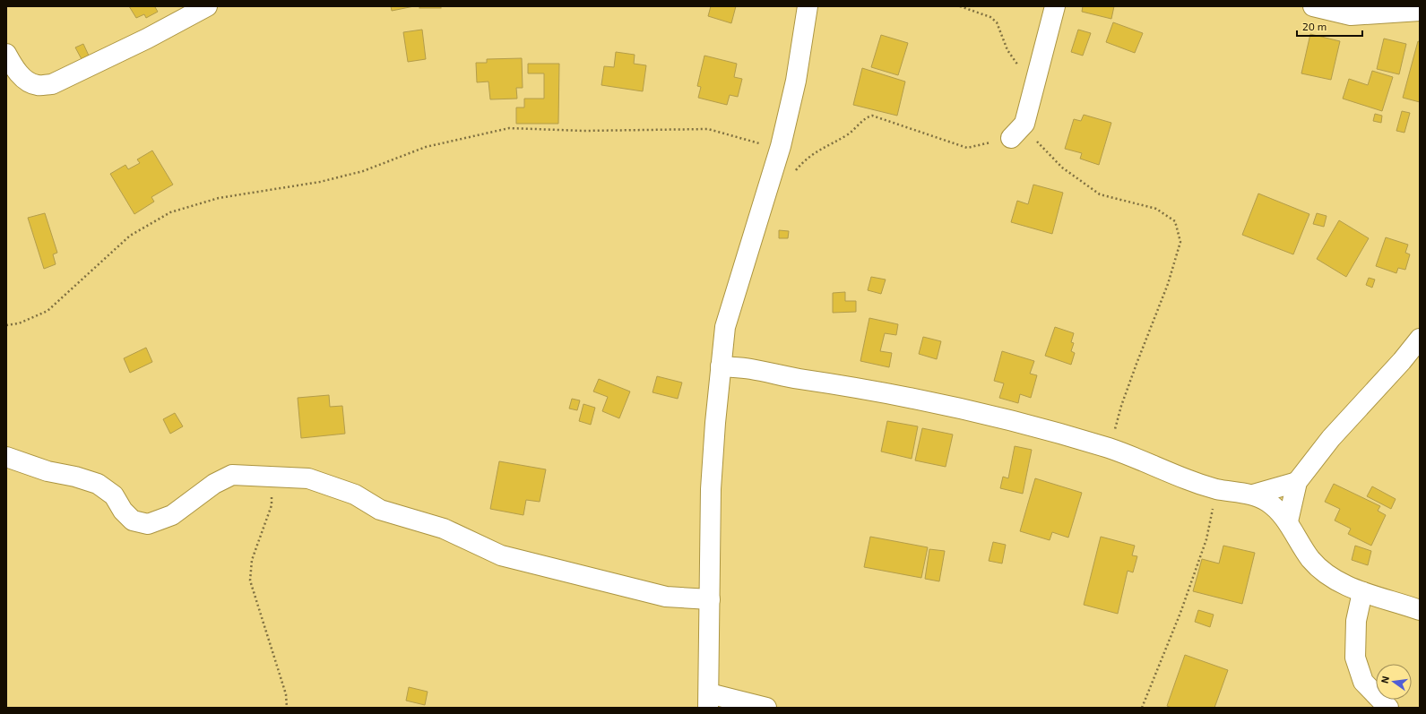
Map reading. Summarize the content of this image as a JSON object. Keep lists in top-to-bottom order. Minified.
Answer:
{"scale_bar":"20 m","north":"left"}
